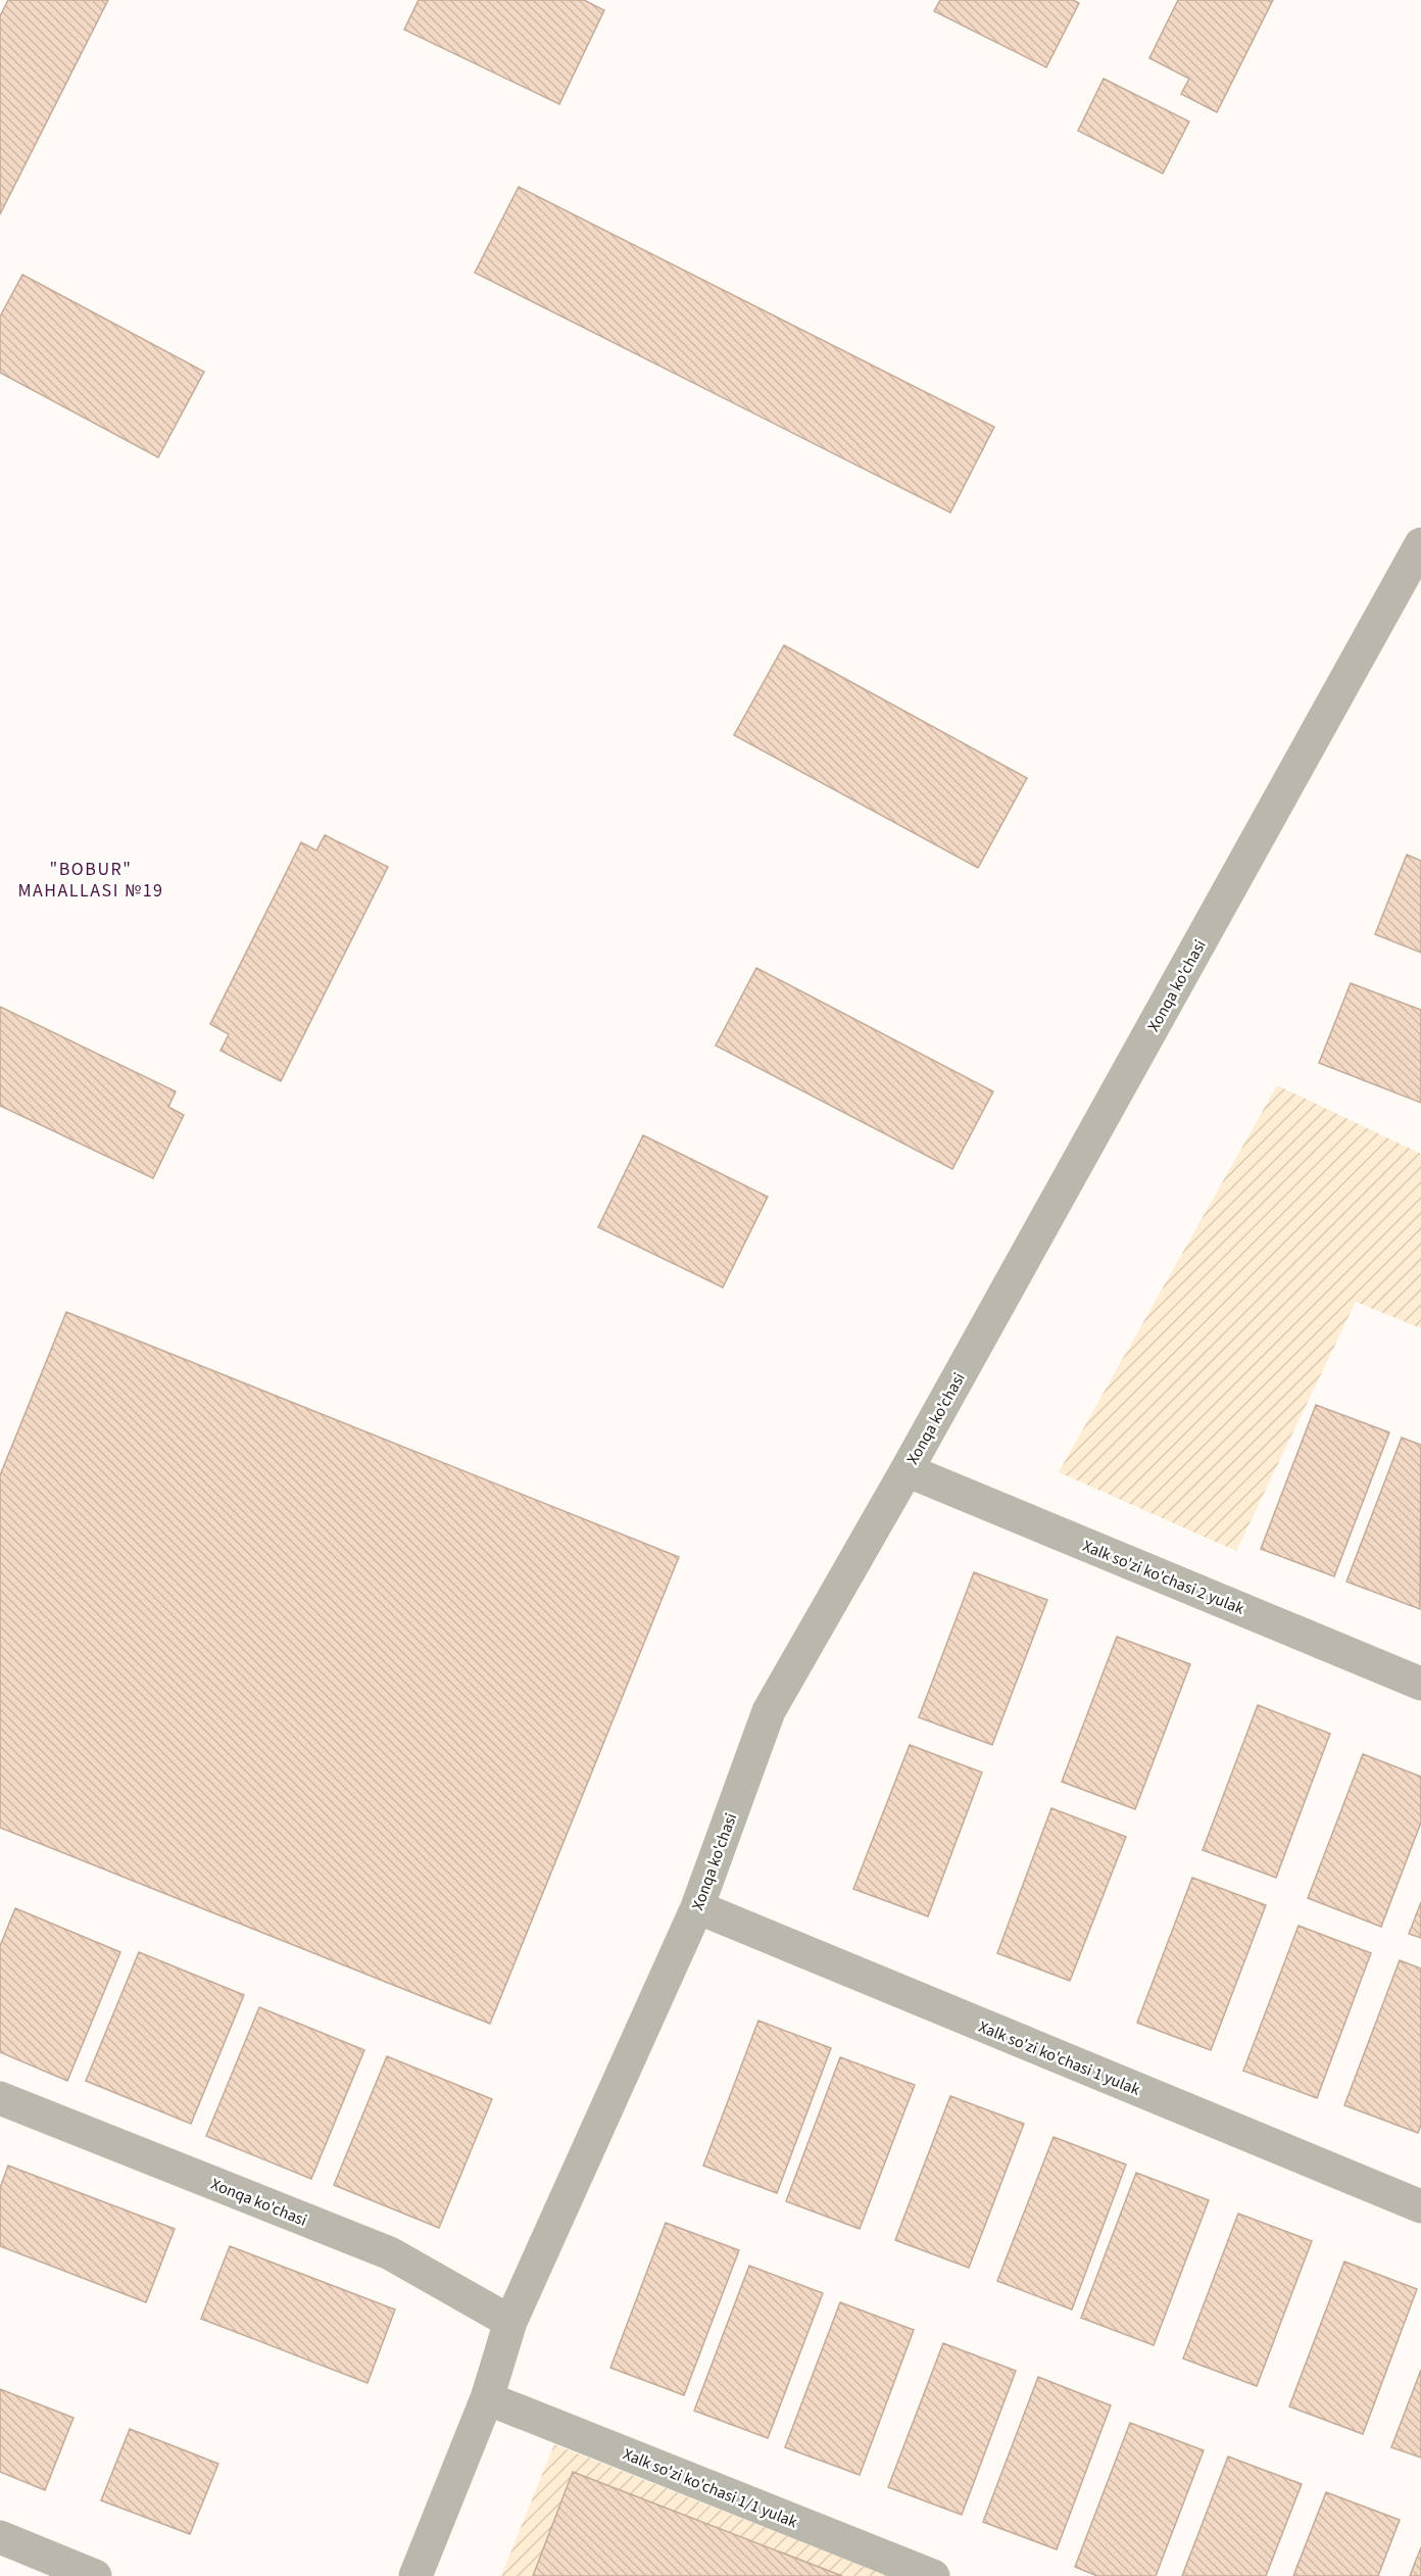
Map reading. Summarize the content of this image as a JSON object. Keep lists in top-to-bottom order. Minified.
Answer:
{"streets":{"street":["Xonqa ko'chasi","Xalk so'zi ko'chasi 2 yulak","Xalk so'zi ko'chasi 1 yulak","Xalk so'zi ko'chasi 1/1 yulak"]},"crossings":[["Xonqa ko'chasi","Xalk so'zi ko'chasi 2 yulak"],["Xonqa ko'chasi","Xalk so'zi ko'chasi 1 yulak"],["Xonqa ko'chasi","Xalk so'zi ko'chasi 1/1 yulak"]],"districts":["\"BOBUR\" MAHALLASI №19"]}
